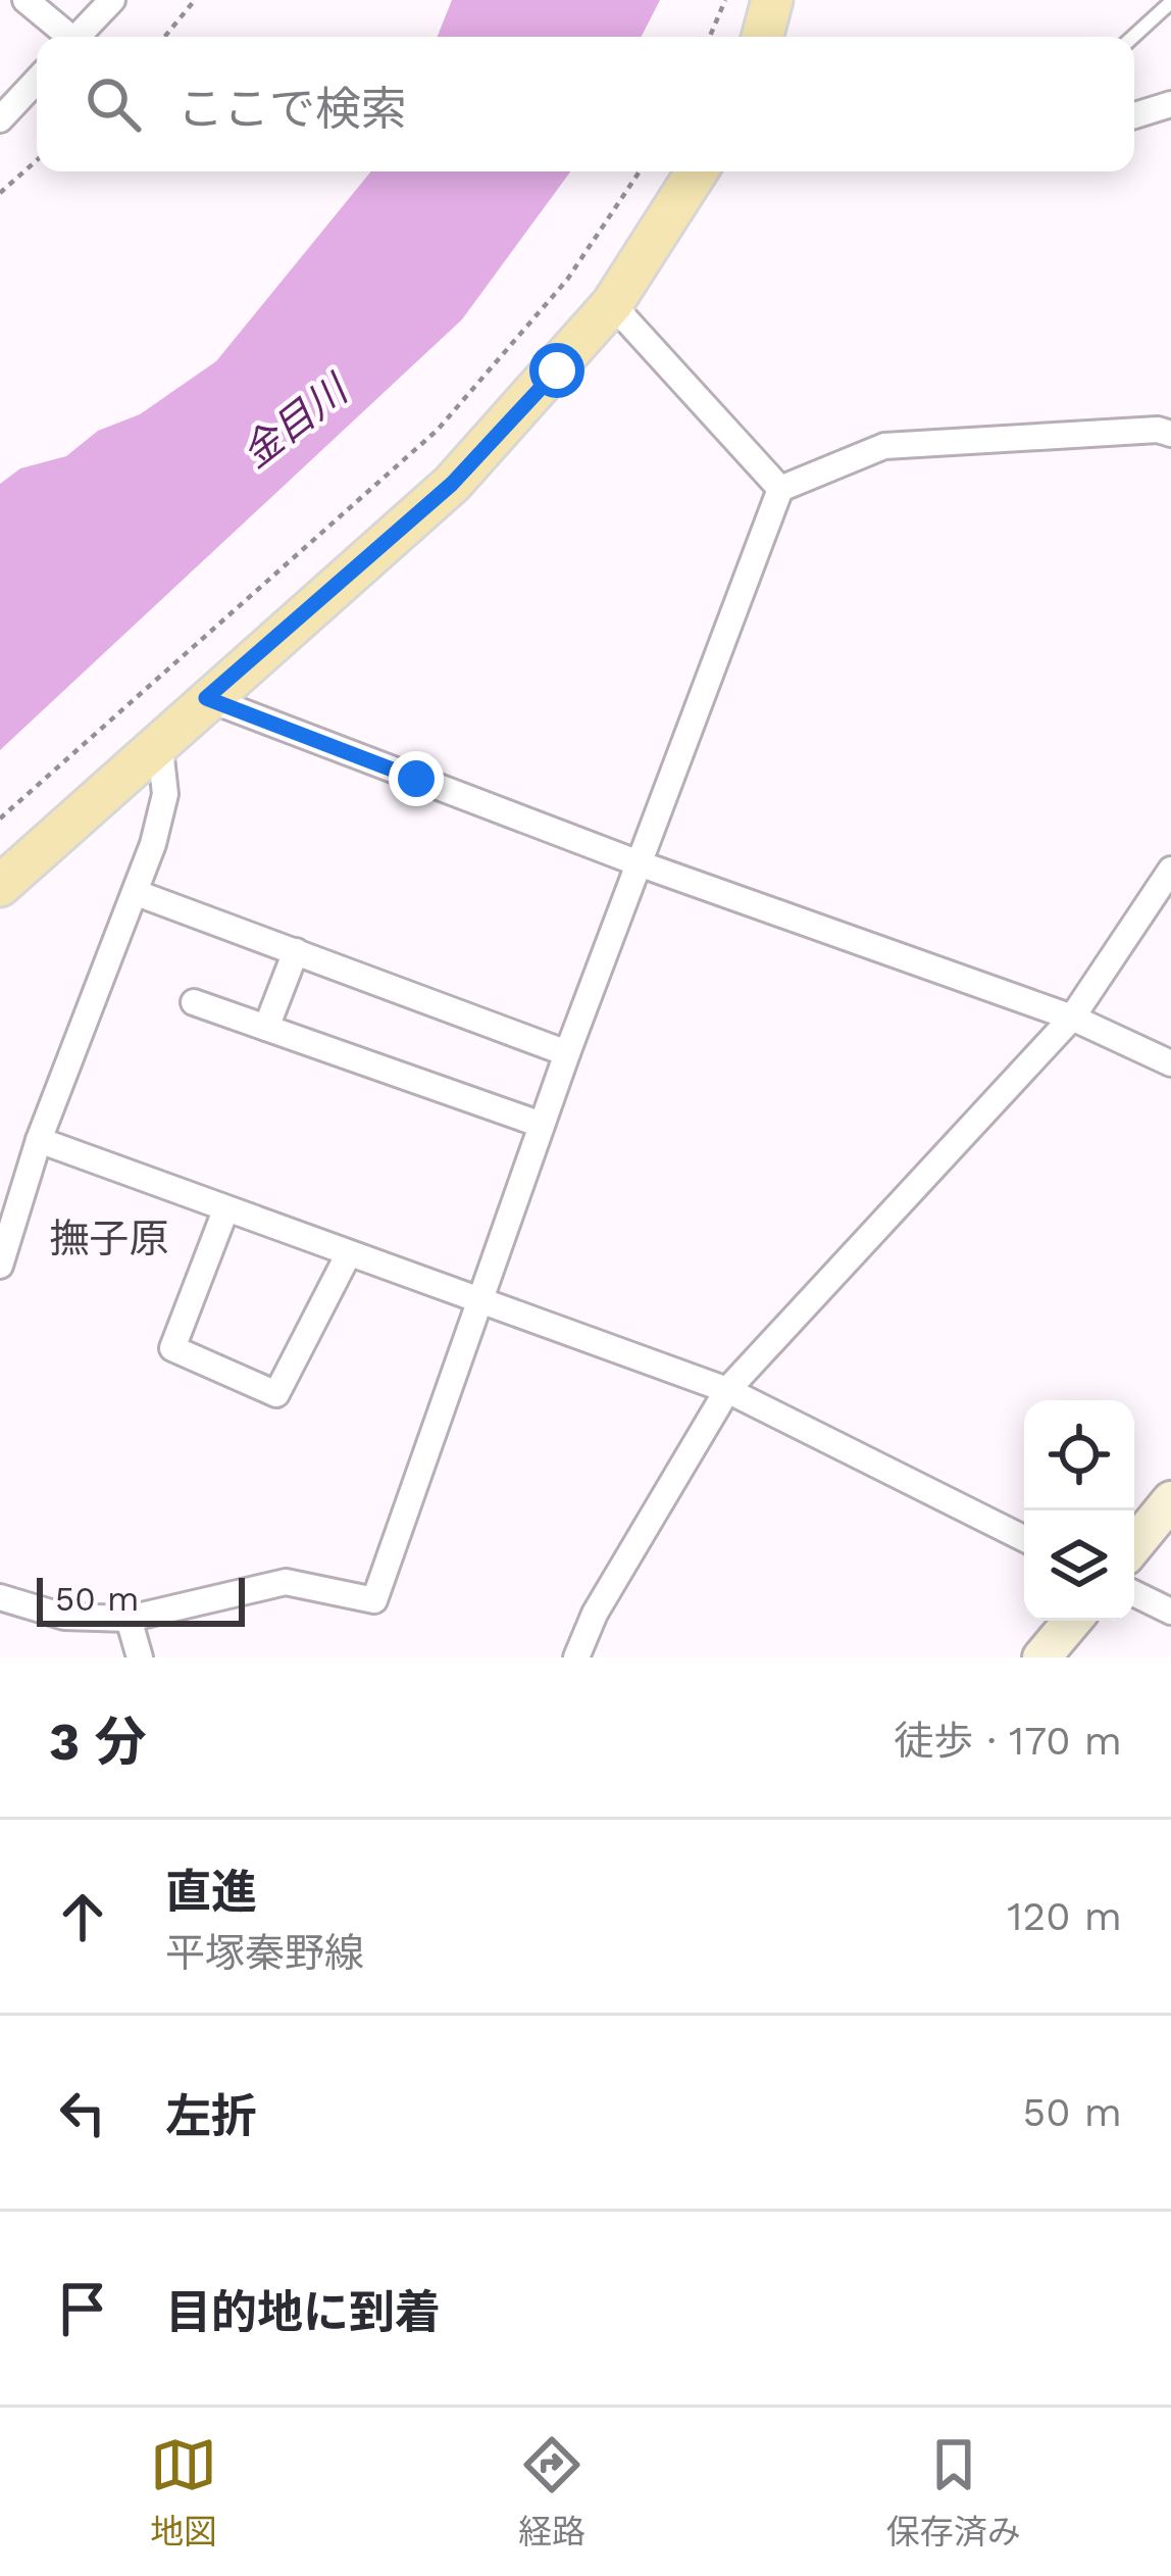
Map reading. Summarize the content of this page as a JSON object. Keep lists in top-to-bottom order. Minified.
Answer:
{"districts":["撫子原"],"water":["金目川"],"scale_bar":"50 m","page":{"search":"ここで検索","scale":"50 m","heading":["3 分","徒歩 · 170 m"],"list":[["直進","平塚秦野線","120 m"],["左折","50 m"],"目的地に到着"],"nav":["地図","経路","保存済み"]}}
